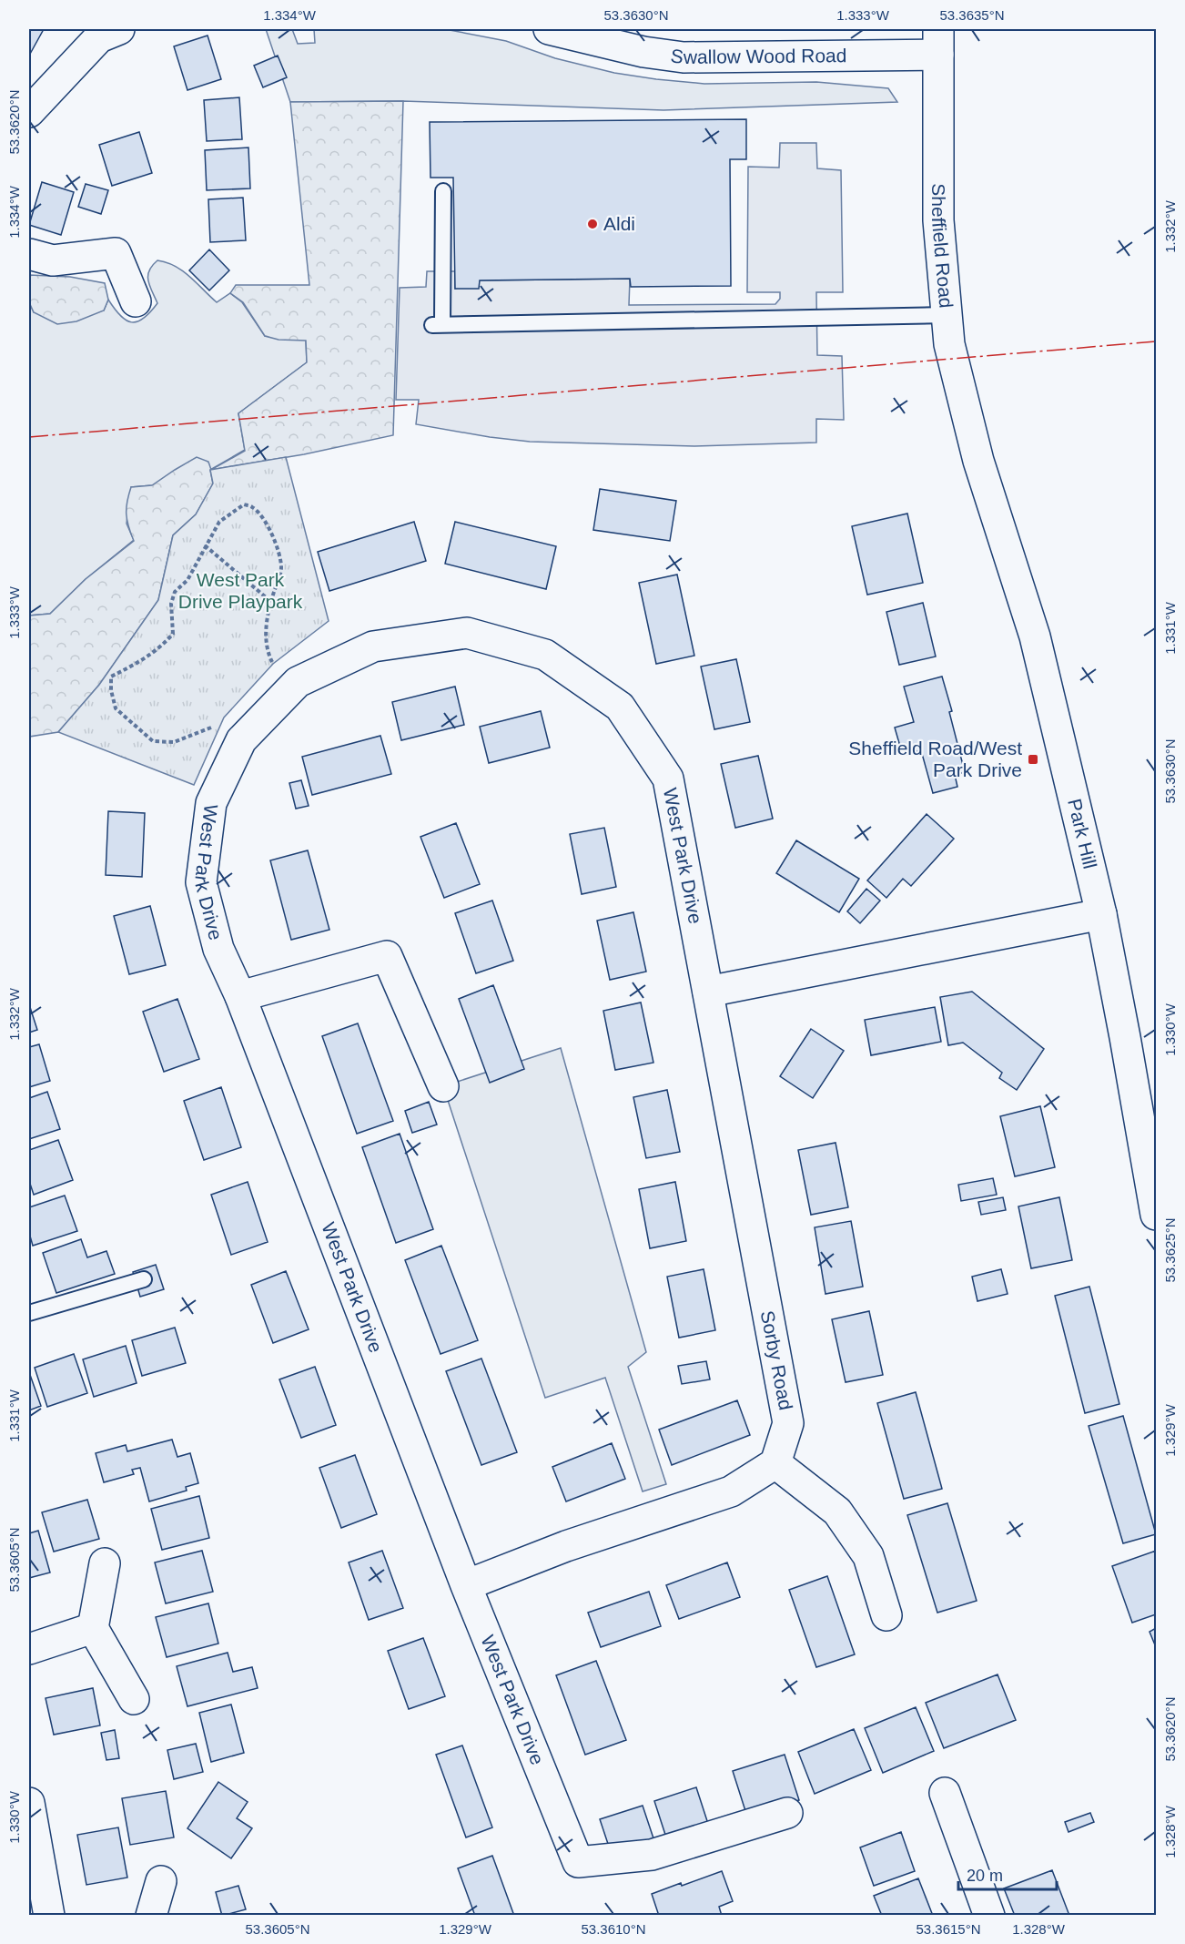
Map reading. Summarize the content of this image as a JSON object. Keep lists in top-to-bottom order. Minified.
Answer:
{"streets":{"street":["Swallow Wood Road","Sheffield Road","Park Hill","West Park Drive","Sorby Road"]},"crossings":[["Swallow Wood Road","Sheffield Road"],["Sheffield Road","Park Hill"],["West Park Drive","Sorby Road"]],"parks":["West Park Drive Playpark"],"places":{"other":["Aldi"],"transit":["Sheffield Road/West Park Drive"]},"scale_bar":"20 m","coordinates":["1.334°W","53.3630°N","1.333°W","53.3635°N","53.3620°N","1.332°W","1.331°W","1.330°W","53.3625°N","1.329°W","53.3605°N","1.328°W","53.3610°N","53.3615°N"]}
